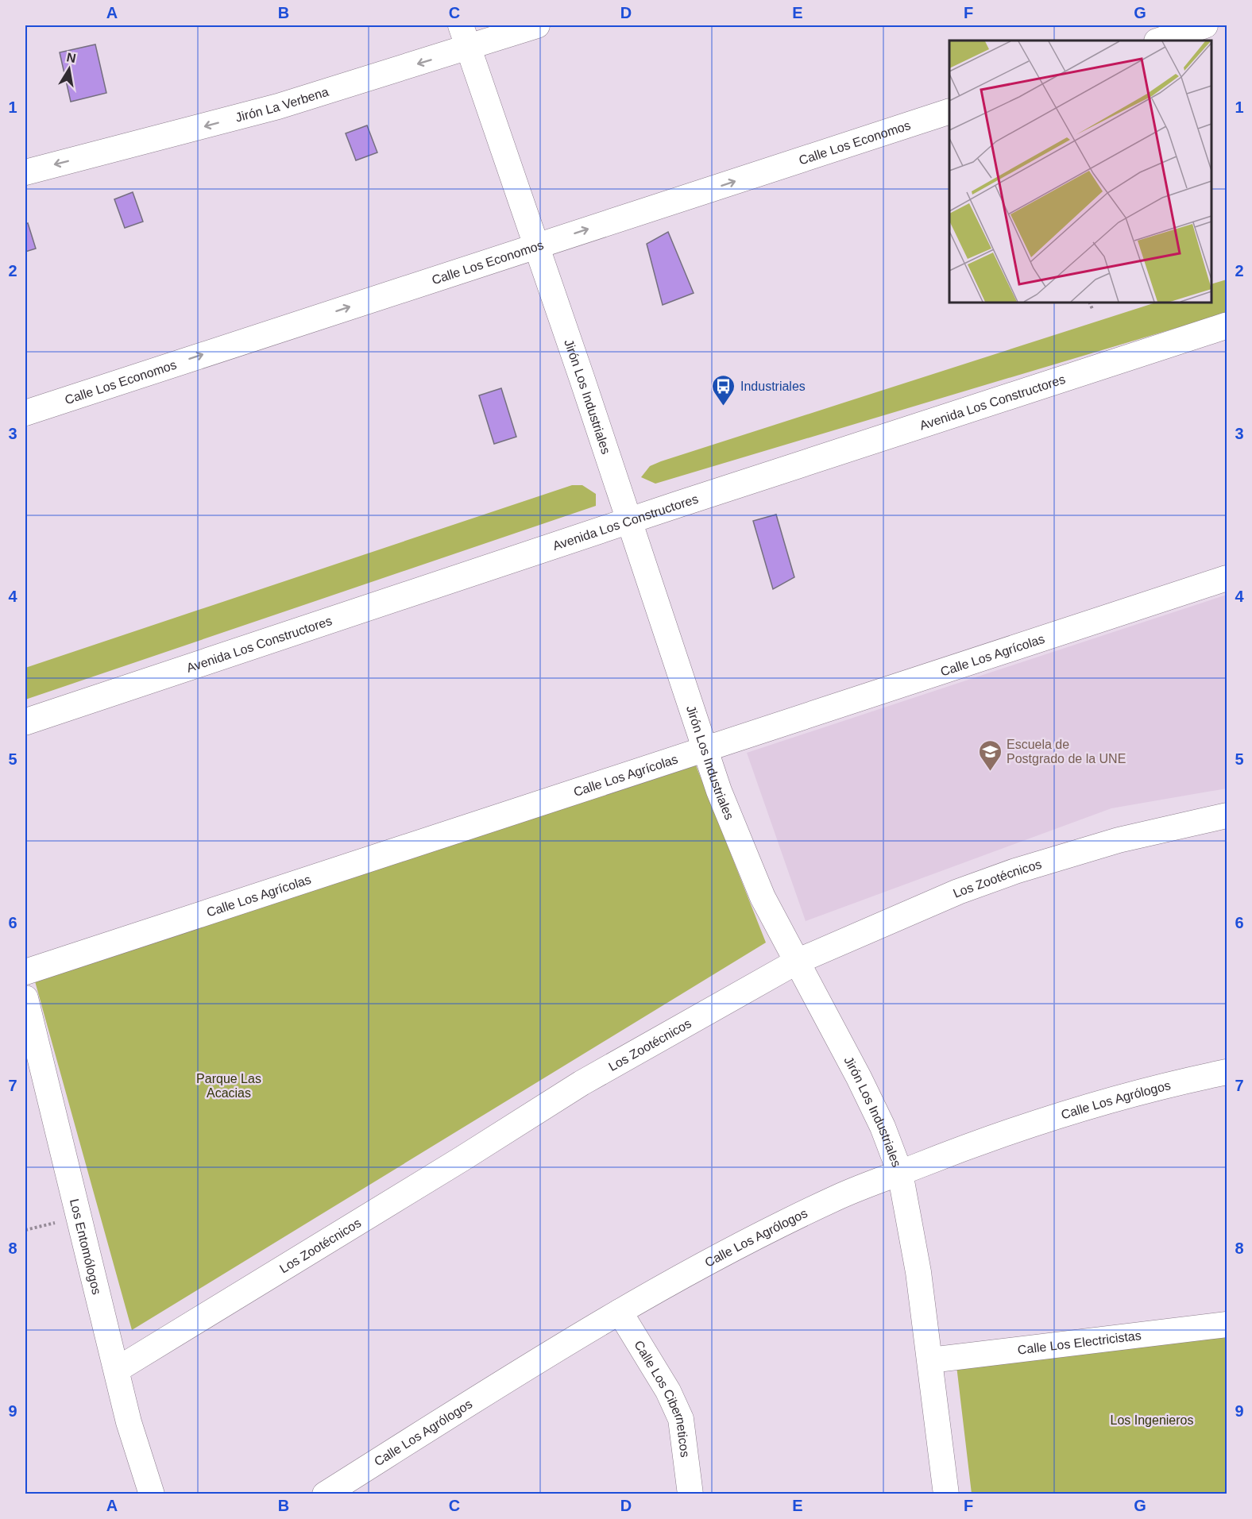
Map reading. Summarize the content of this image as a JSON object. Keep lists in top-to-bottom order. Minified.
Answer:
{"streets":{"street":["Jirón La Verbena","Calle Los Economos","Jirón Los Industriales","Avenida Los Constructores","Calle Los Agrícolas","Los Zootécnicos","Calle Los Agrólogos","Los Entomólogos","Calle Los Electricistas","Calle Los Ciberneticos"]},"crossings":[["Jirón La Verbena","Jirón Los Industriales"],["Calle Los Economos","Jirón Los Industriales"],["Jirón Los Industriales","Avenida Los Constructores"],["Jirón Los Industriales","Calle Los Agrícolas"],["Jirón Los Industriales","Los Zootécnicos"],["Jirón Los Industriales","Calle Los Agrólogos"],["Jirón Los Industriales","Calle Los Electricistas"],["Los Zootécnicos","Los Entomólogos"],["Calle Los Agrólogos","Calle Los Ciberneticos"]],"one_way":["Jirón La Verbena","Calle Los Economos"],"parks":["Parque Las Acacias","Los Ingenieros"],"places":{"bus stop":["Industriales"],"school or university":["Escuela de Postgrado de la UNE"]},"north":"top","grid":{"columns":["A","B","C","D","E","F","G"],"rows":["1","2","3","4","5","6","7","8","9"]}}
